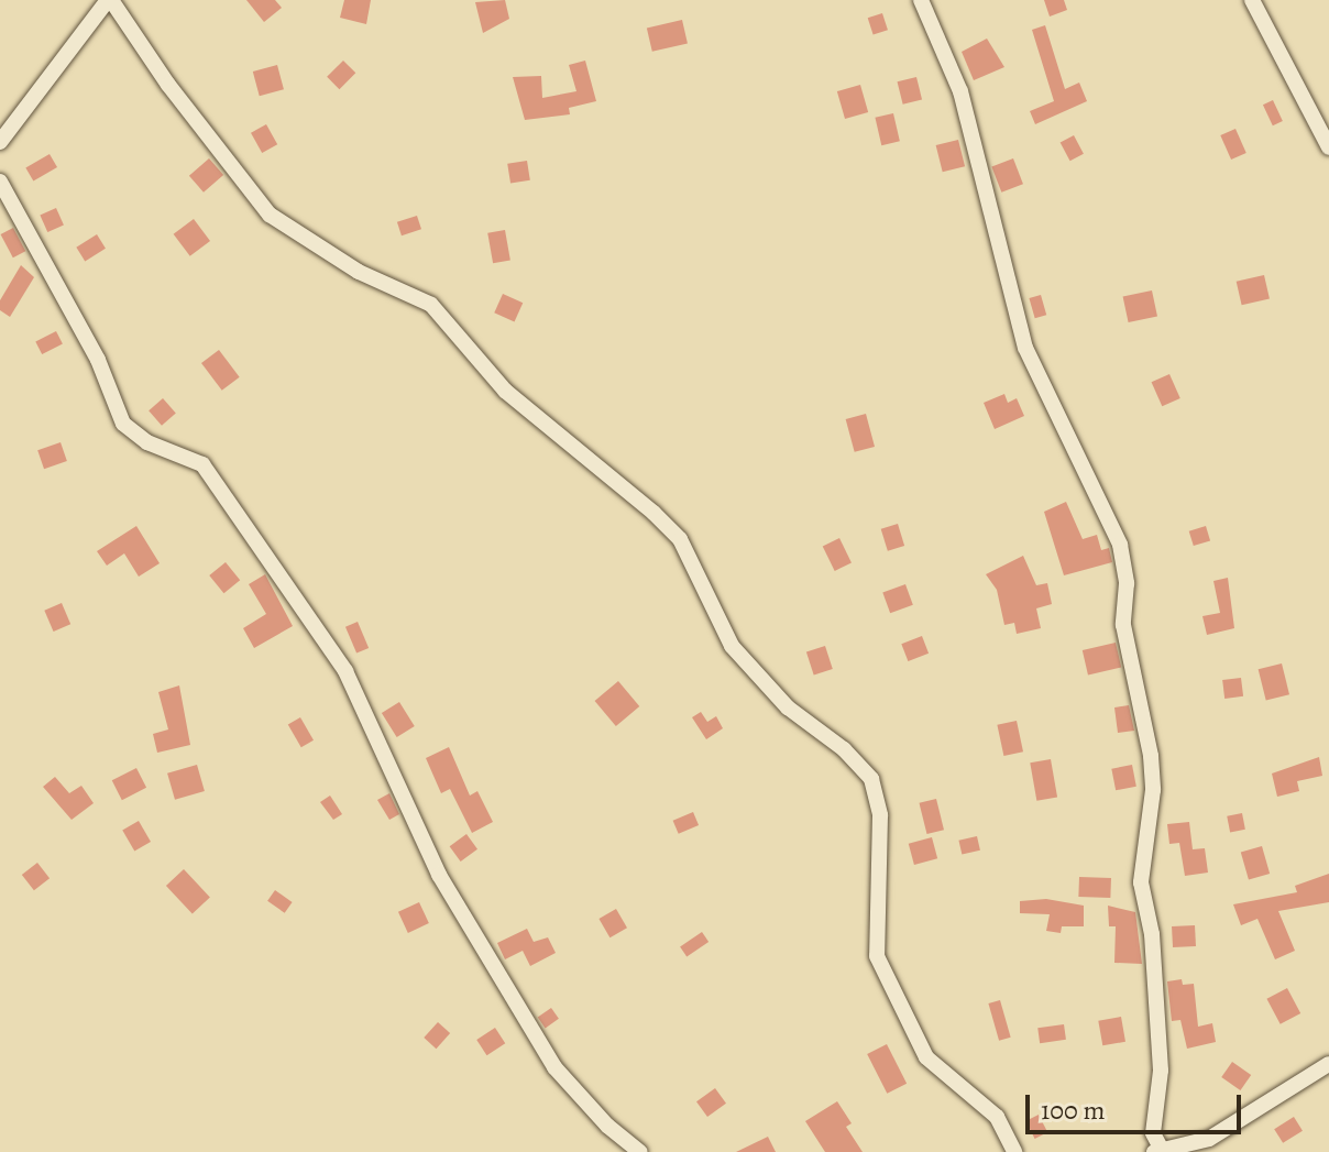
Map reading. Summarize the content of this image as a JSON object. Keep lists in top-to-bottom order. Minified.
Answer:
{"scale_bar":"100 m"}
